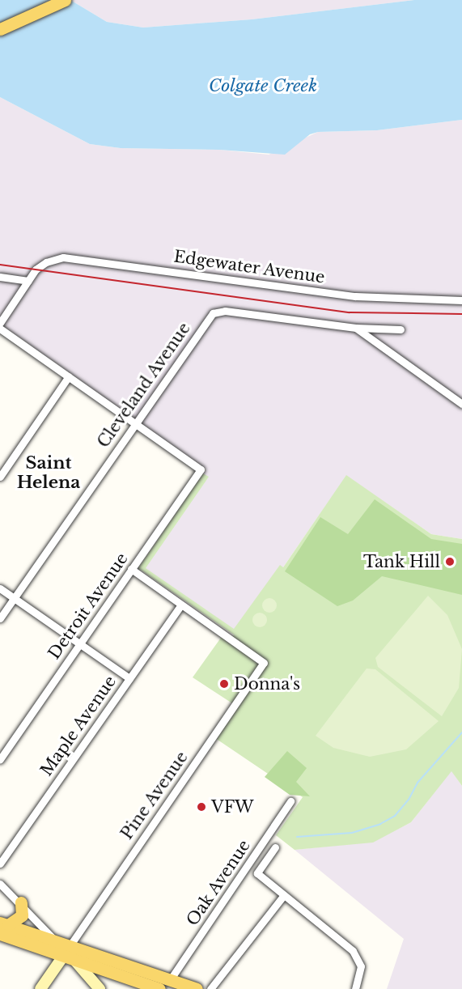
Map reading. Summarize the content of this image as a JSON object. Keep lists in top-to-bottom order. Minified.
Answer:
{"streets":{"street":["Edgewater Avenue","Cleveland Avenue","Detroit Avenue","Maple Avenue","Pine Avenue","Oak Avenue"]},"crossings":[["Cleveland Avenue","Detroit Avenue"],["Maple Avenue","Pine Avenue"]],"districts":["Saint Helena"],"water":["Colgate Creek"],"places":["Tank Hill","Donna's","VFW"]}
